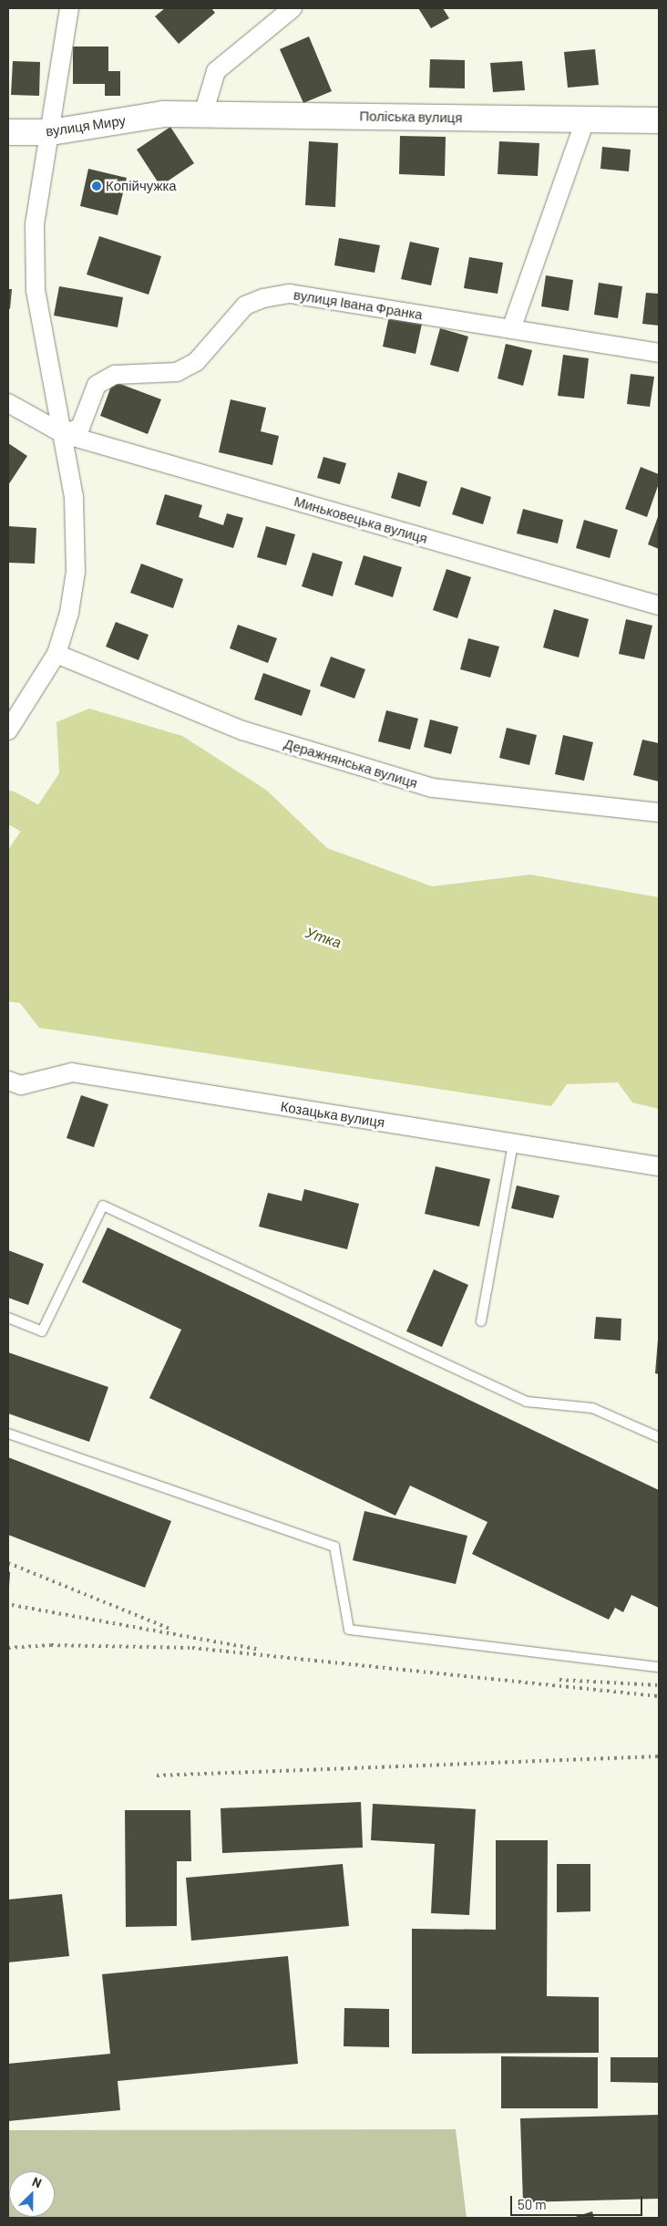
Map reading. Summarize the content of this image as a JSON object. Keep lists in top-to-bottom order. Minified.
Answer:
{"streets":{"main road":["Поліська вулиця","вулиця Миру"],"street":["вулиця Івана Франка","Миньковецька вулиця","Деражнянська вулиця","Козацька вулиця"]},"crossings":[["Поліська вулиця","вулиця Миру"],["вулиця Івана Франка","Миньковецька вулиця"]],"water":["Утка"],"places":["Копійчужка"],"scale_bar":"50 m","north":"top right"}
